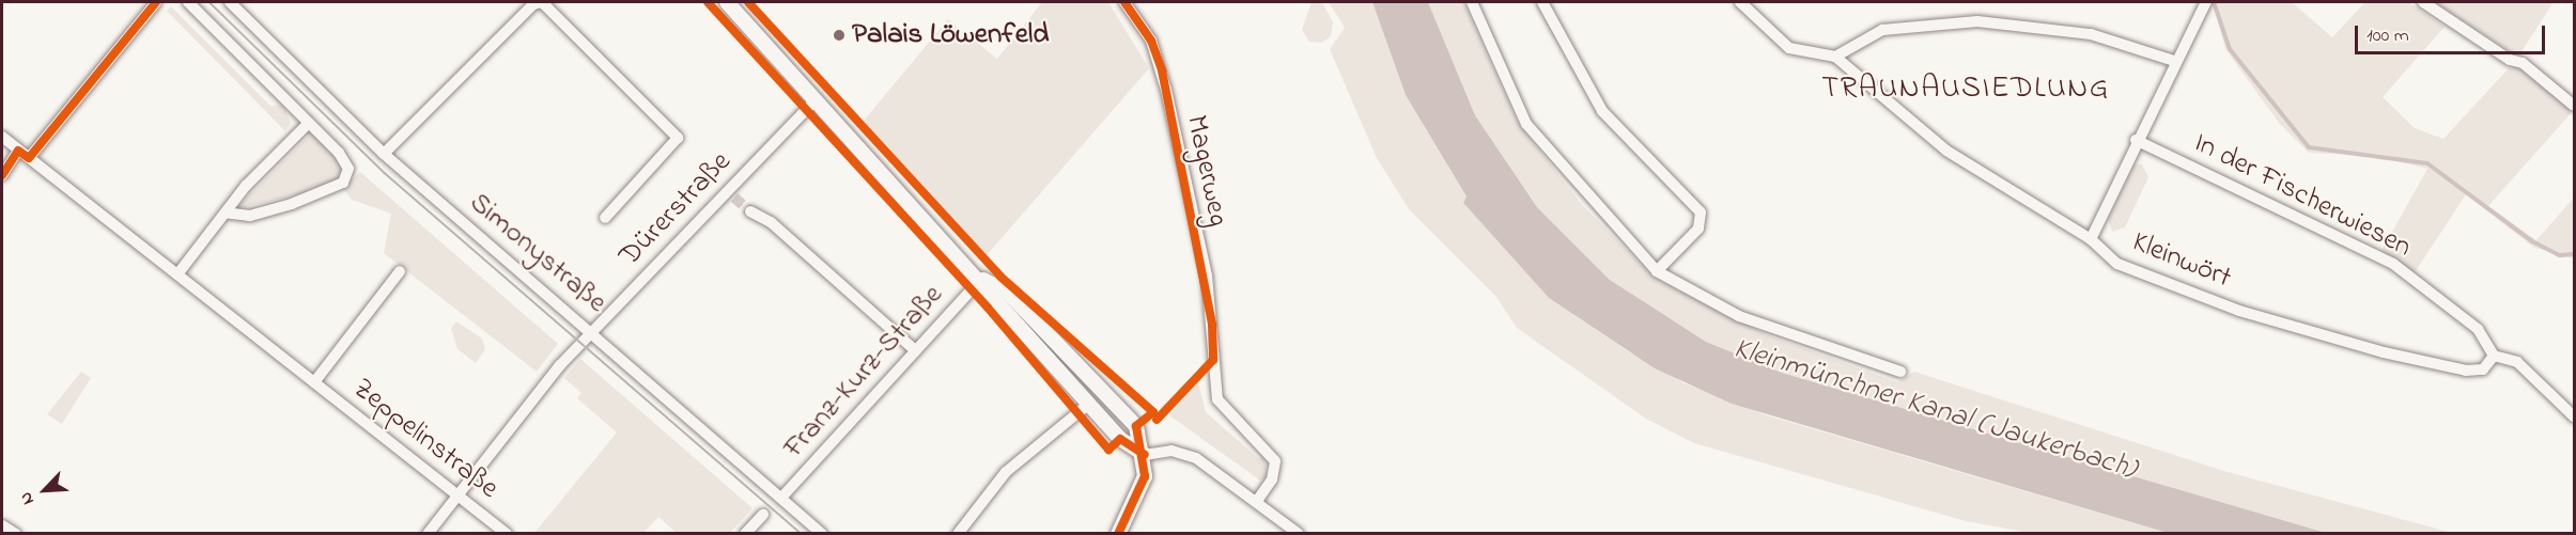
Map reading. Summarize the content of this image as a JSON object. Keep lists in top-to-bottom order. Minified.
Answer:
{"streets":{"street":["Magerweg","In der Fischerwiesen","Dürerstraße","Simonystraße","Kleinwört","Franz-Kurz-Straße","Zeppelinstraße"]},"crossings":[["In der Fischerwiesen","Kleinwört"],["Dürerstraße","Simonystraße"],["Dürerstraße","Zeppelinstraße"],["Simonystraße","Franz-Kurz-Straße"]],"districts":["TRAUNAUSIEDLUNG"],"water":["Kleinmünchner Kanal (Jaukerbach)"],"places":["Palais Löwenfeld"],"scale_bar":"100 m","north":"bottom left"}
